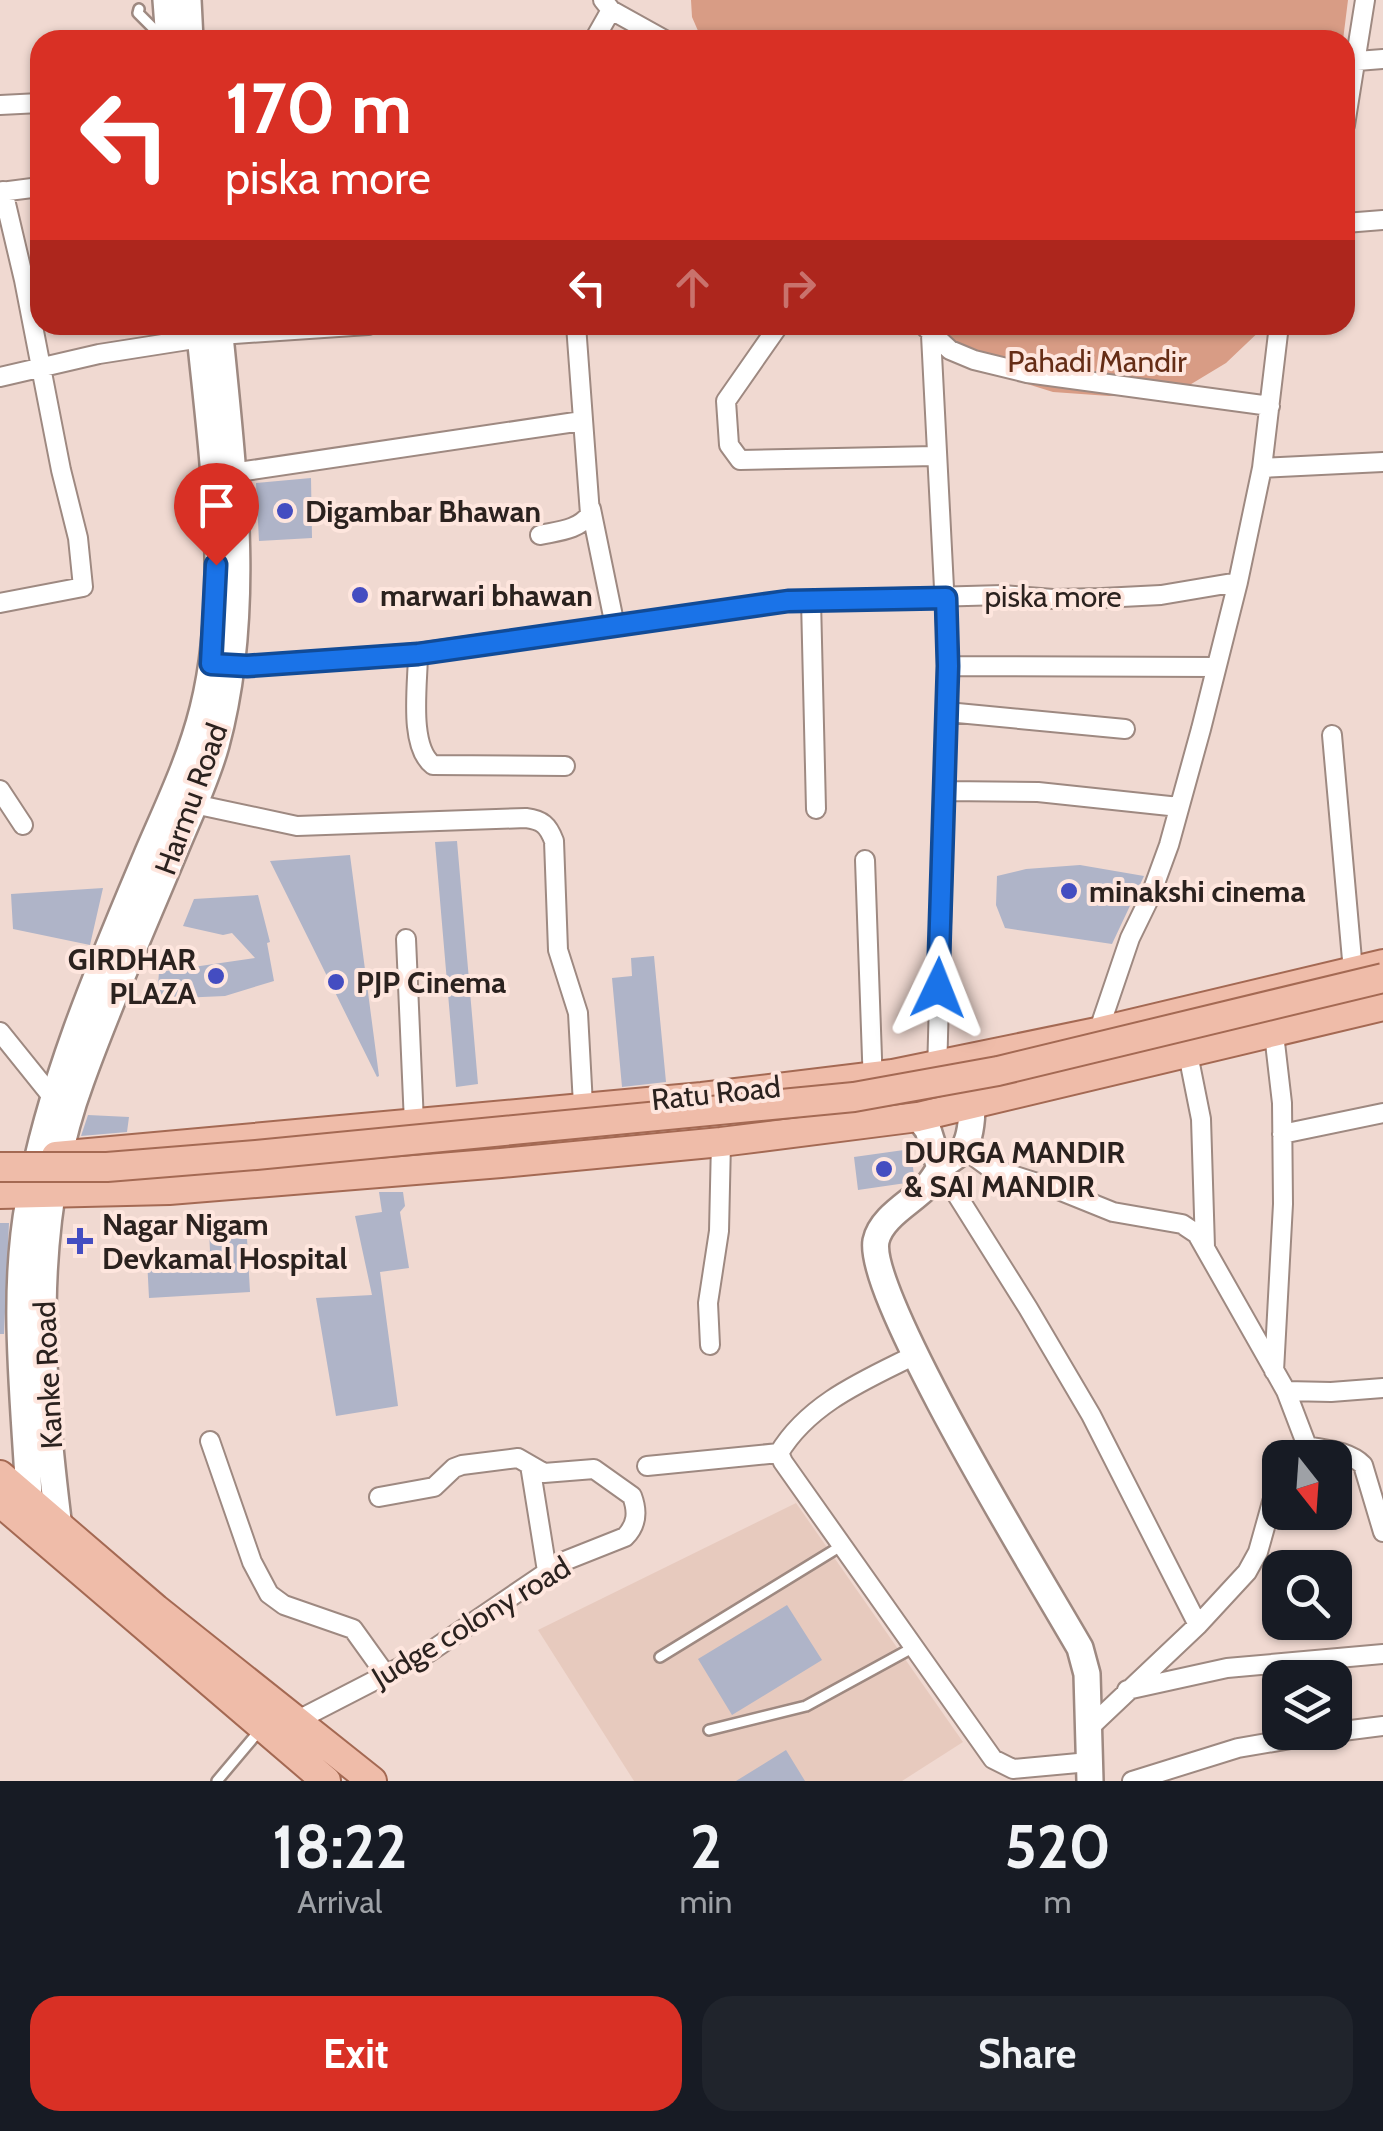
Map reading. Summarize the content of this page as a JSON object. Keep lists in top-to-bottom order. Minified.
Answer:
{"streets":{"main road":["Harmu Road","Ratu Road","Kanke Road"],"street":["piska more","Judge colony road"]},"crossings":[["piska more","Harmu Road"],["Harmu Road","Ratu Road"],["Harmu Road","Kanke Road"],["Ratu Road","Kanke Road"]],"parks":["Pahadi Mandir"],"places":{"other":["Digambar Bhawan","marwari bhawan","minakshi cinema","GIRDHAR PLAZA","PJP Cinema","DURGA MANDIR & SAI MANDIR"],"health":["Nagar Nigam Devkamal Hospital"]},"north":"bottom","page":{"turn":["170 m","piska more"],"eta":["18:22","Arrival","2","min","520","m"],"buttons":["Exit","Share"]}}
